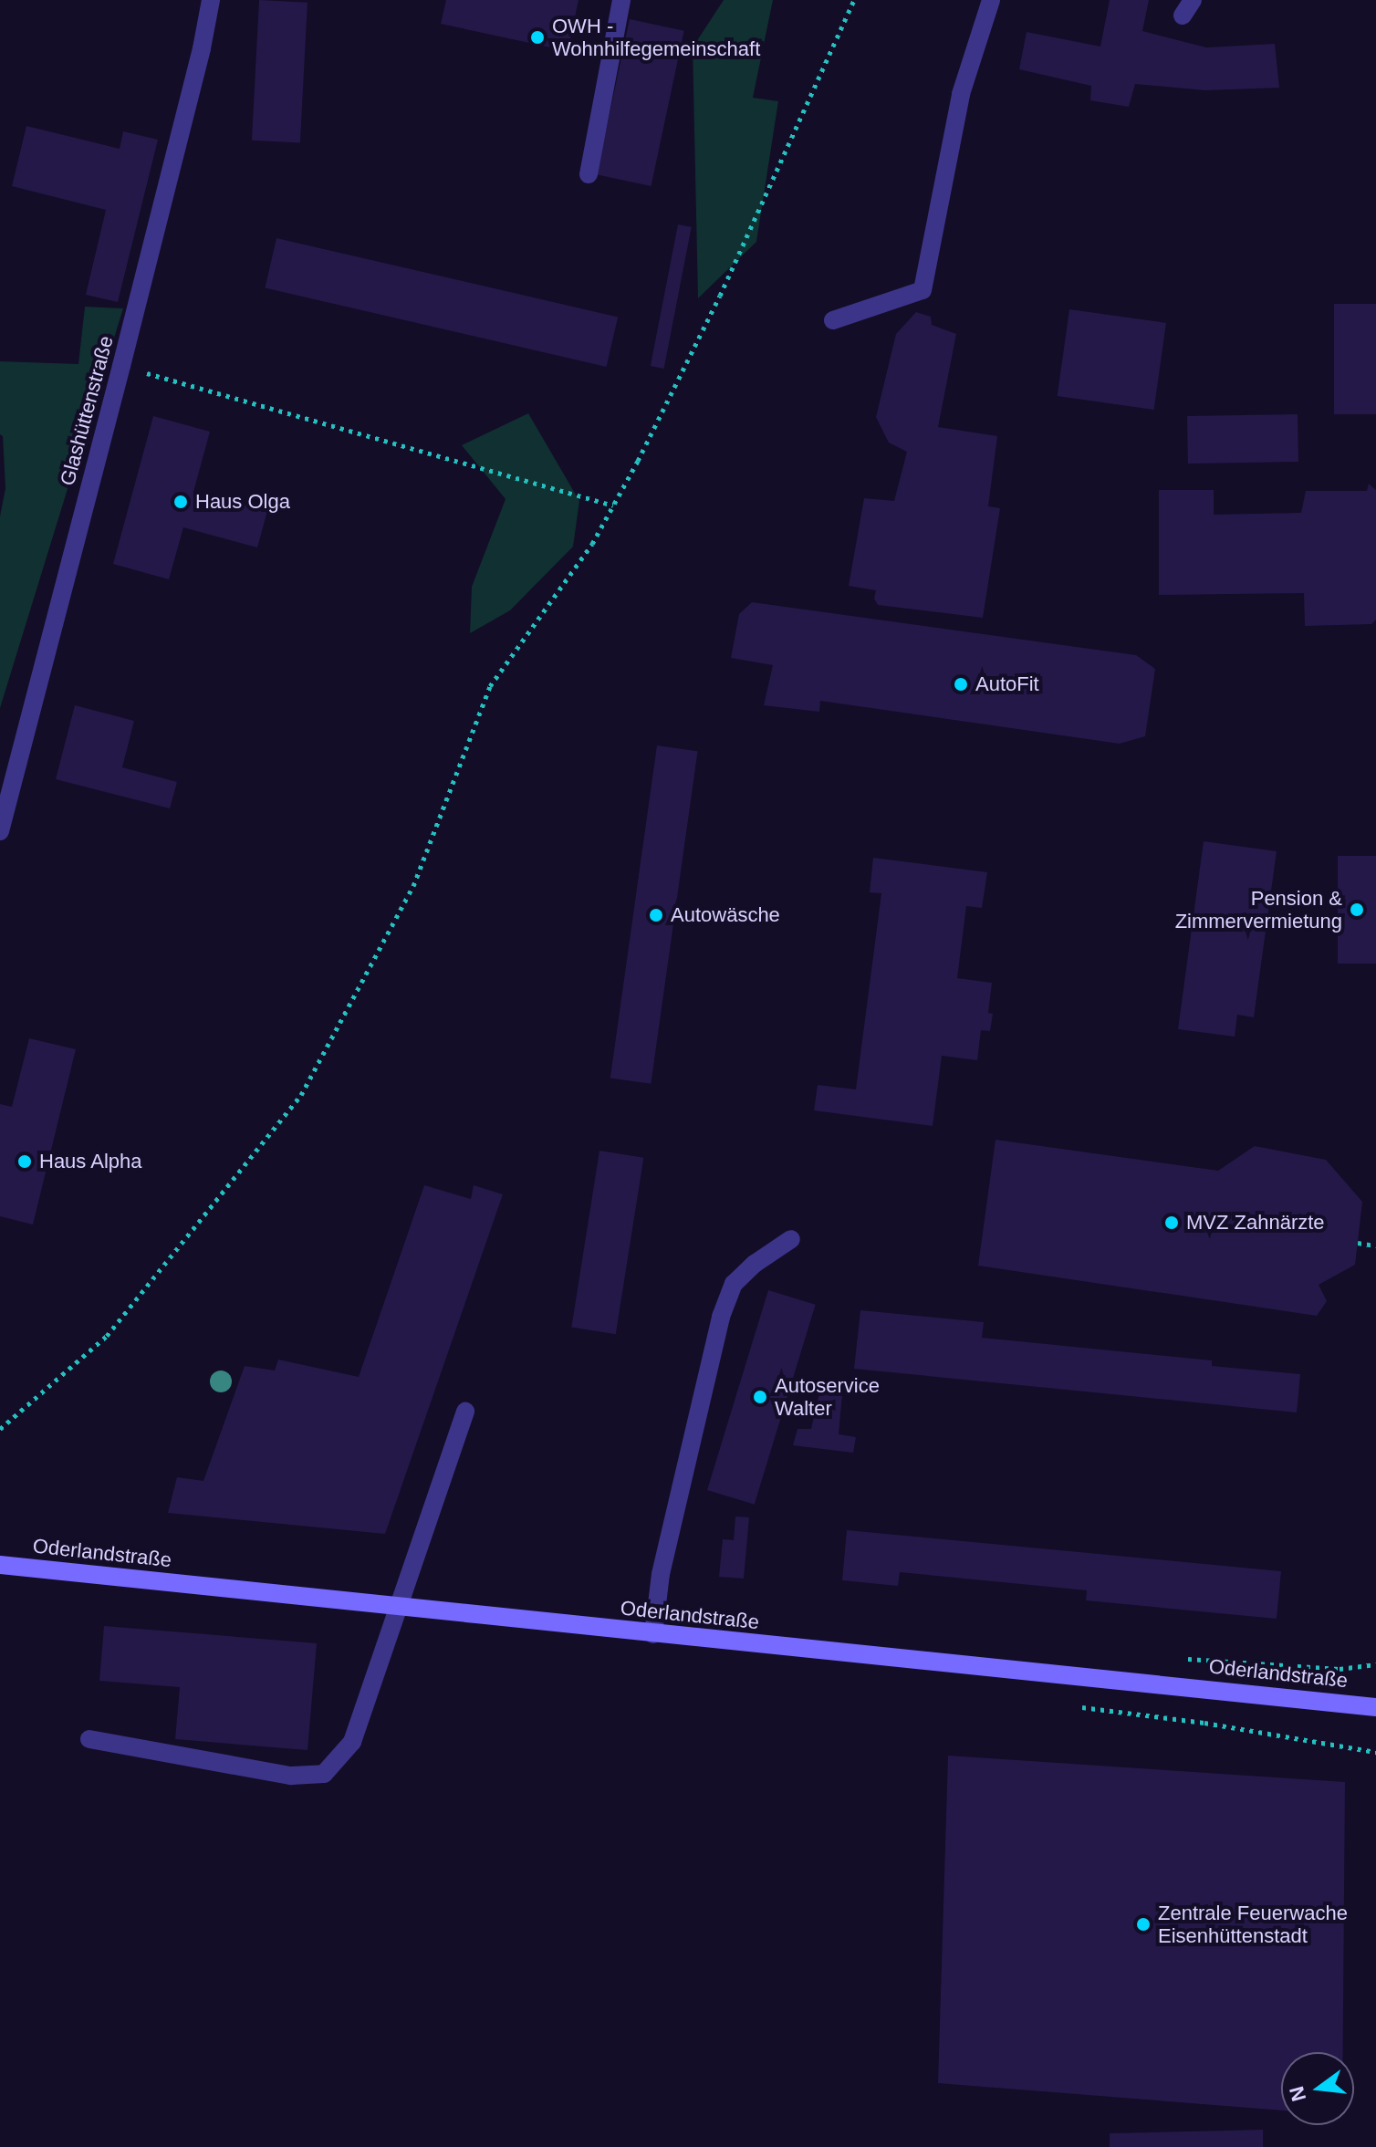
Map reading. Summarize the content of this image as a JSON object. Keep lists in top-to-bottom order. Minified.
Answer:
{"streets":{"street":["Glashüttenstraße","Oderlandstraße"]},"places":["OWH - Wohnhilfegemeinschaft","Haus Olga","AutoFit","Pension & Zimmervermietung","Autowäsche","Haus Alpha","MVZ Zahnärzte","Autoservice Walter","Zentrale Feuerwache Eisenhüttenstadt"],"north":"left"}
